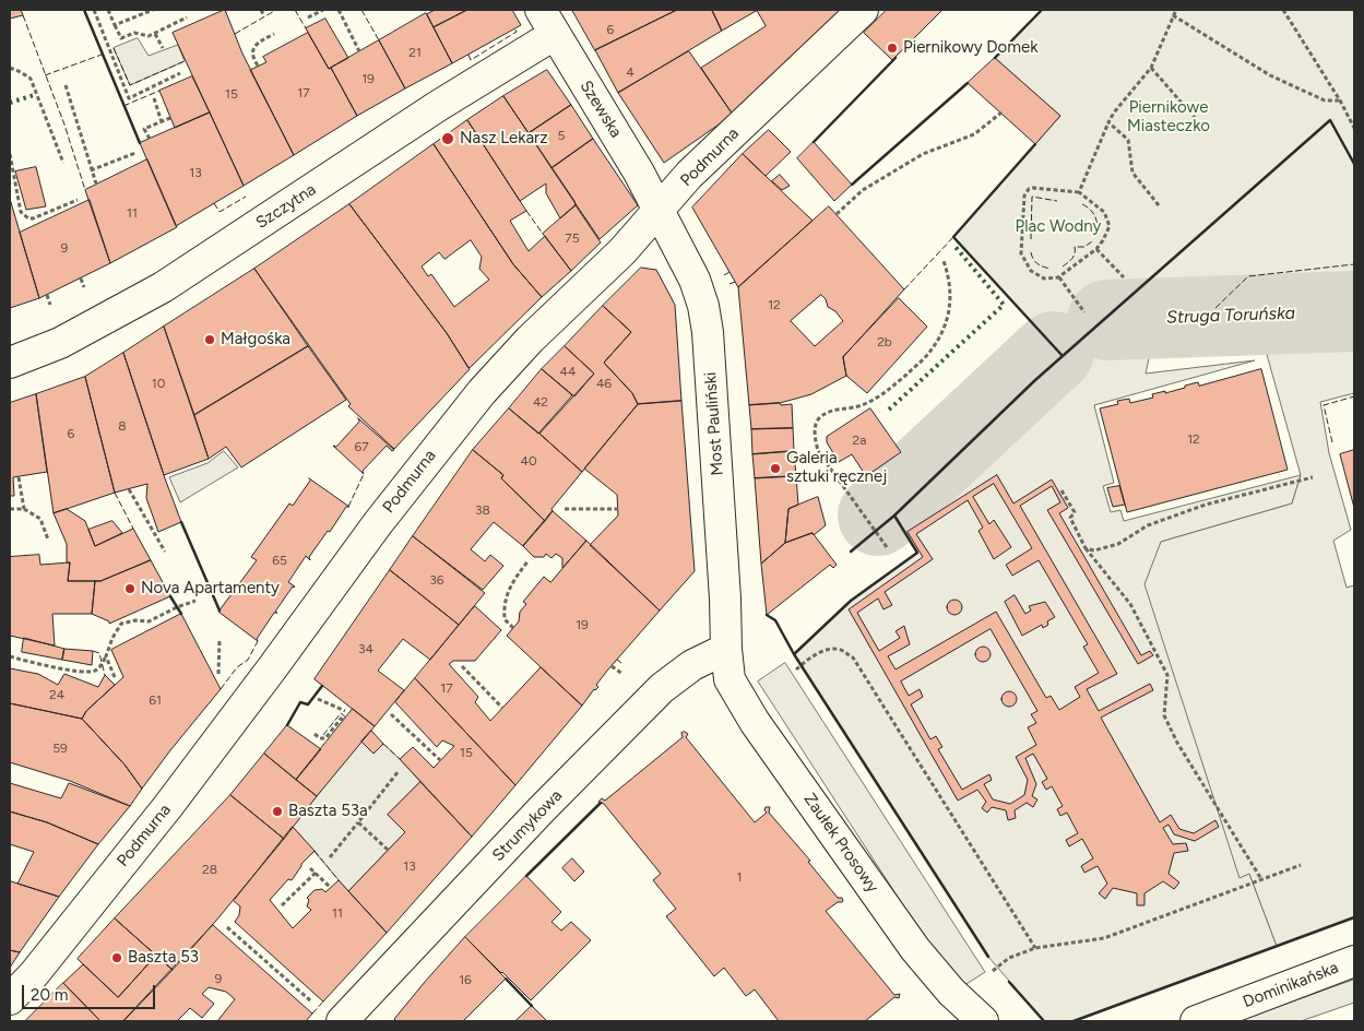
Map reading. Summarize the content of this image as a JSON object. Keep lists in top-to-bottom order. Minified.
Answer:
{"streets":{"street":["Szewska","Podmurna","Szczytna","Most Pauliński","Strumykowa","Zaułek Prosowy","Dominikańska"]},"crossings":[["Szewska","Podmurna"],["Szewska","Szczytna"],["Szewska","Most Pauliński"],["Podmurna","Most Pauliński"],["Most Pauliński","Strumykowa"],["Most Pauliński","Zaułek Prosowy"],["Strumykowa","Zaułek Prosowy"]],"water":["Struga Toruńska"],"parks":["Piernikowe Miasteczko","Plac Wodny"],"places":["Piernikowy Domek","Nasz Lekarz","Małgośka","Galeria sztuki ręcznej","Nova Apartamenty","Baszta 53a","Baszta 53"],"house_numbers":["6","21","4","19","17","15","5","13","11","75","9","12","2b","44","10","46","42","8","6","12","2a","67","40","38","65","36","19","34","17","24","61","59","15","13","28","1","11","9","16"],"scale_bar":"20 m"}
